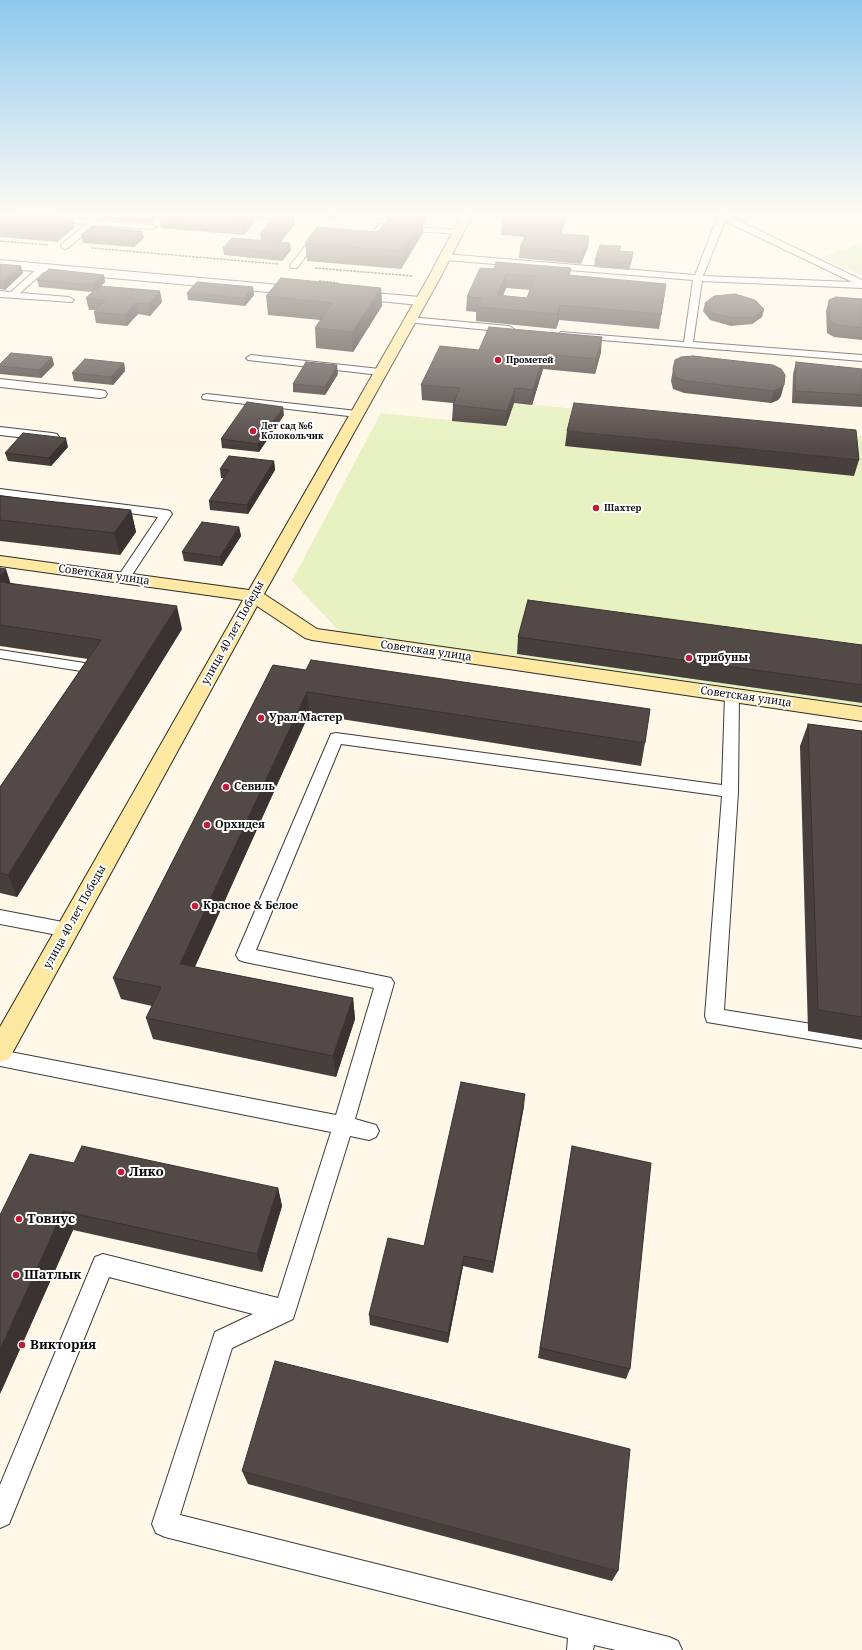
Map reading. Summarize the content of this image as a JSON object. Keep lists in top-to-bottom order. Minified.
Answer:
{"streets":{"main road":["Советская улица","улица 40 лет Победы"]},"crossings":[["Советская улица","улица 40 лет Победы"]],"places":["Прометей","Дет сад №6 Колокольчик","Шахтер","трибуны","Урал Мастер","Севиль","Орхидея","Красное & Белое","Лико","Товиус","Шатлык","Виктория"]}
